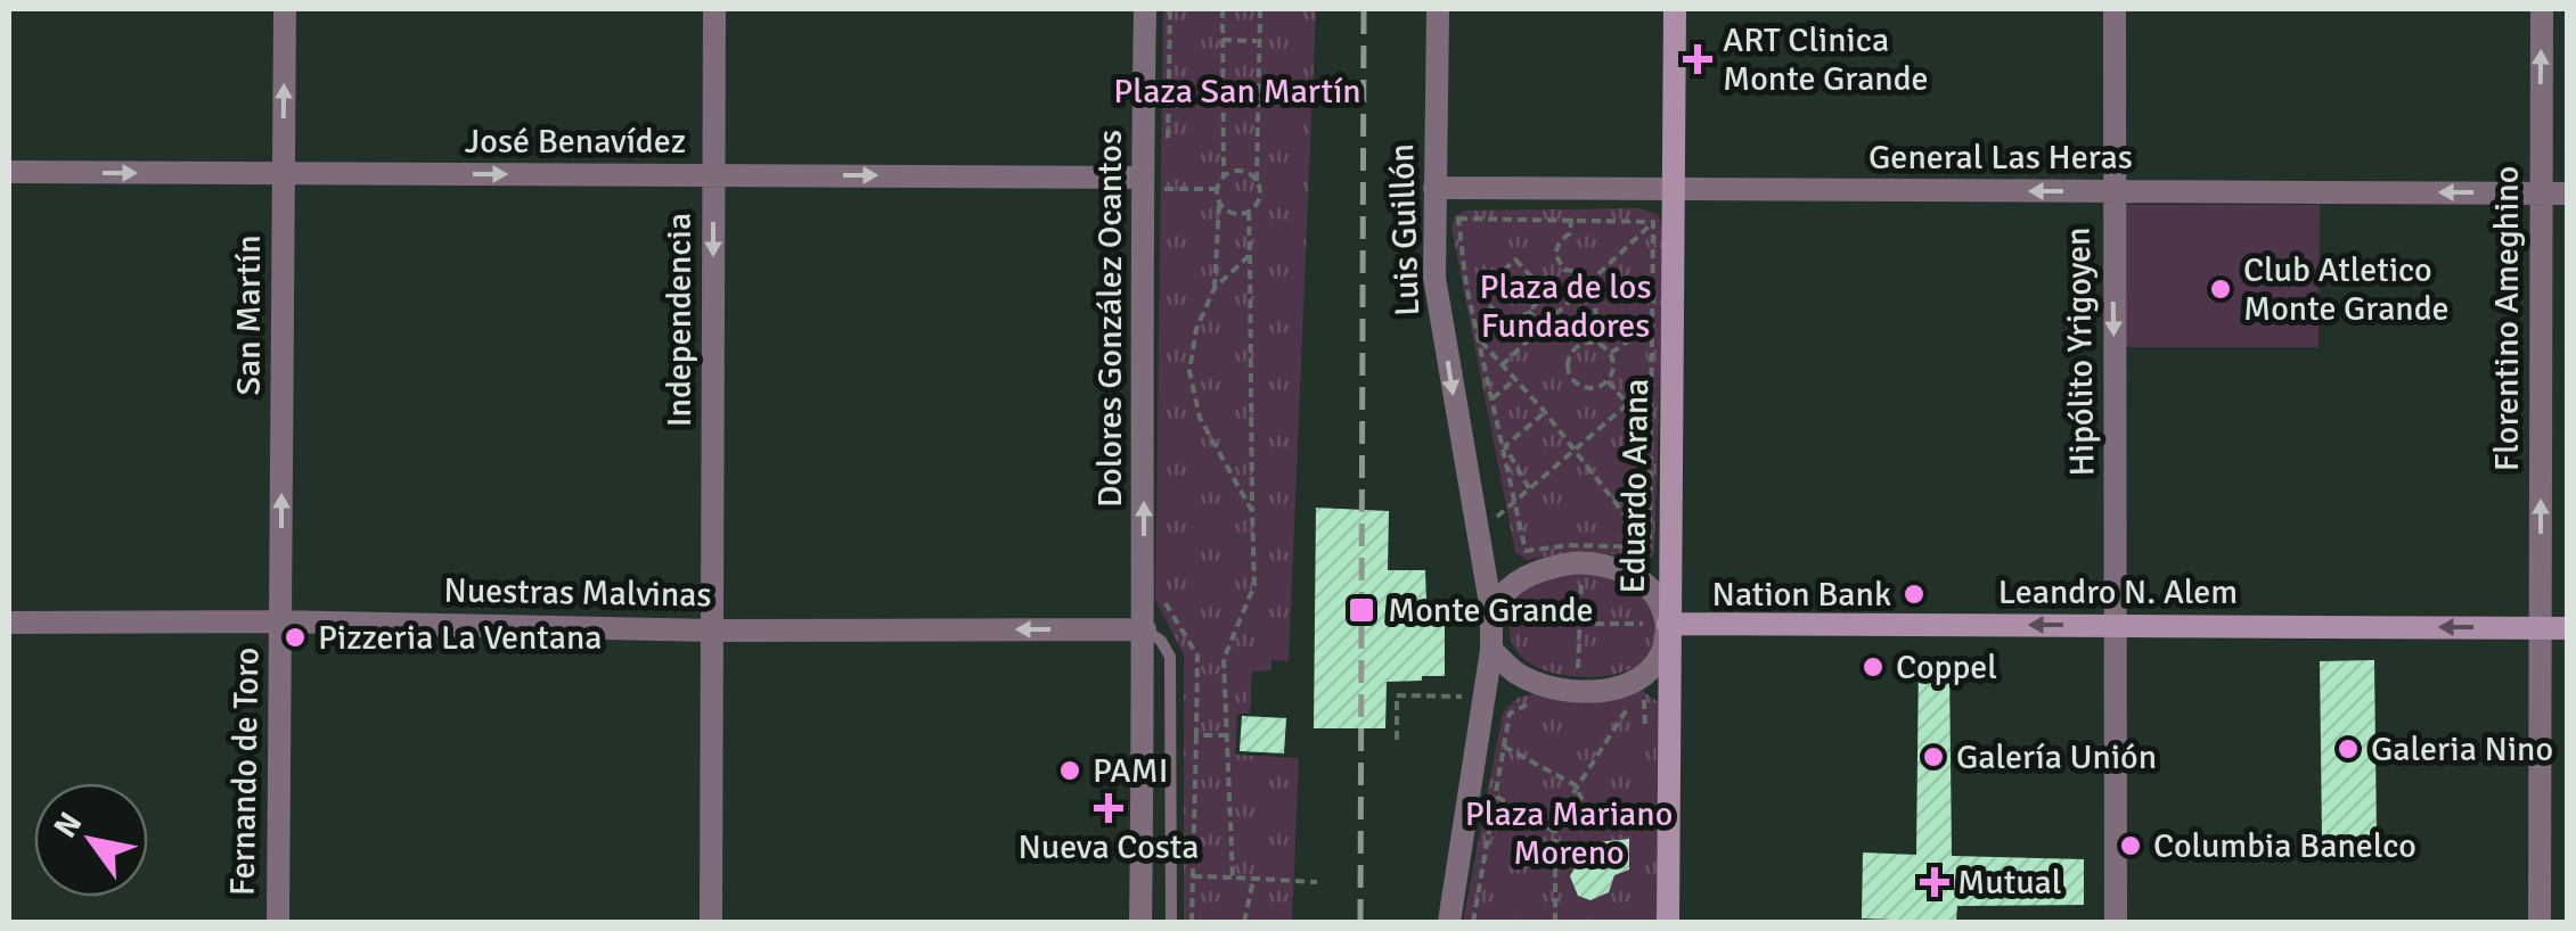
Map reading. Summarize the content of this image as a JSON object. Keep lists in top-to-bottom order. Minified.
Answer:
{"streets":{"main road":["Eduardo Arana","Leandro N. Alem"],"street":["José Benavídez","General Las Heras","Luis Guillón","San Martín","Dolores González Ocantos","Florentino Ameghino","Independencia","Hipólito Yrigoyen","Nuestras Malvinas","Fernando de Toro"]},"crossings":[["José Benavídez","San Martín"],["José Benavídez","Dolores González Ocantos"],["José Benavídez","Independencia"],["General Las Heras","Luis Guillón"],["General Las Heras","Florentino Ameghino"],["General Las Heras","Hipólito Yrigoyen"],["General Las Heras","Eduardo Arana"],["San Martín","Nuestras Malvinas"],["San Martín","Fernando de Toro"],["Dolores González Ocantos","Nuestras Malvinas"],["Florentino Ameghino","Leandro N. Alem"],["Independencia","Nuestras Malvinas"],["Hipólito Yrigoyen","Leandro N. Alem"],["Eduardo Arana","Leandro N. Alem"],["Nuestras Malvinas","Fernando de Toro"]],"one_way":["José Benavídez","General Las Heras","Luis Guillón","San Martín","Dolores González Ocantos","Florentino Ameghino","Independencia","Hipólito Yrigoyen","Leandro N. Alem","Nuestras Malvinas"],"parks":["Plaza San Martín","Plaza de los Fundadores","Plaza Mariano Moreno"],"places":{"health":["ART Clinica Monte Grande","Nueva Costa","Mutual"],"other":["Club Atletico Monte Grande","Nation Bank","Pizzeria La Ventana","Coppel","Galeria Nino","Galería Unión","PAMI","Columbia Banelco"],"transit":["Monte Grande"]},"north":"top left"}
